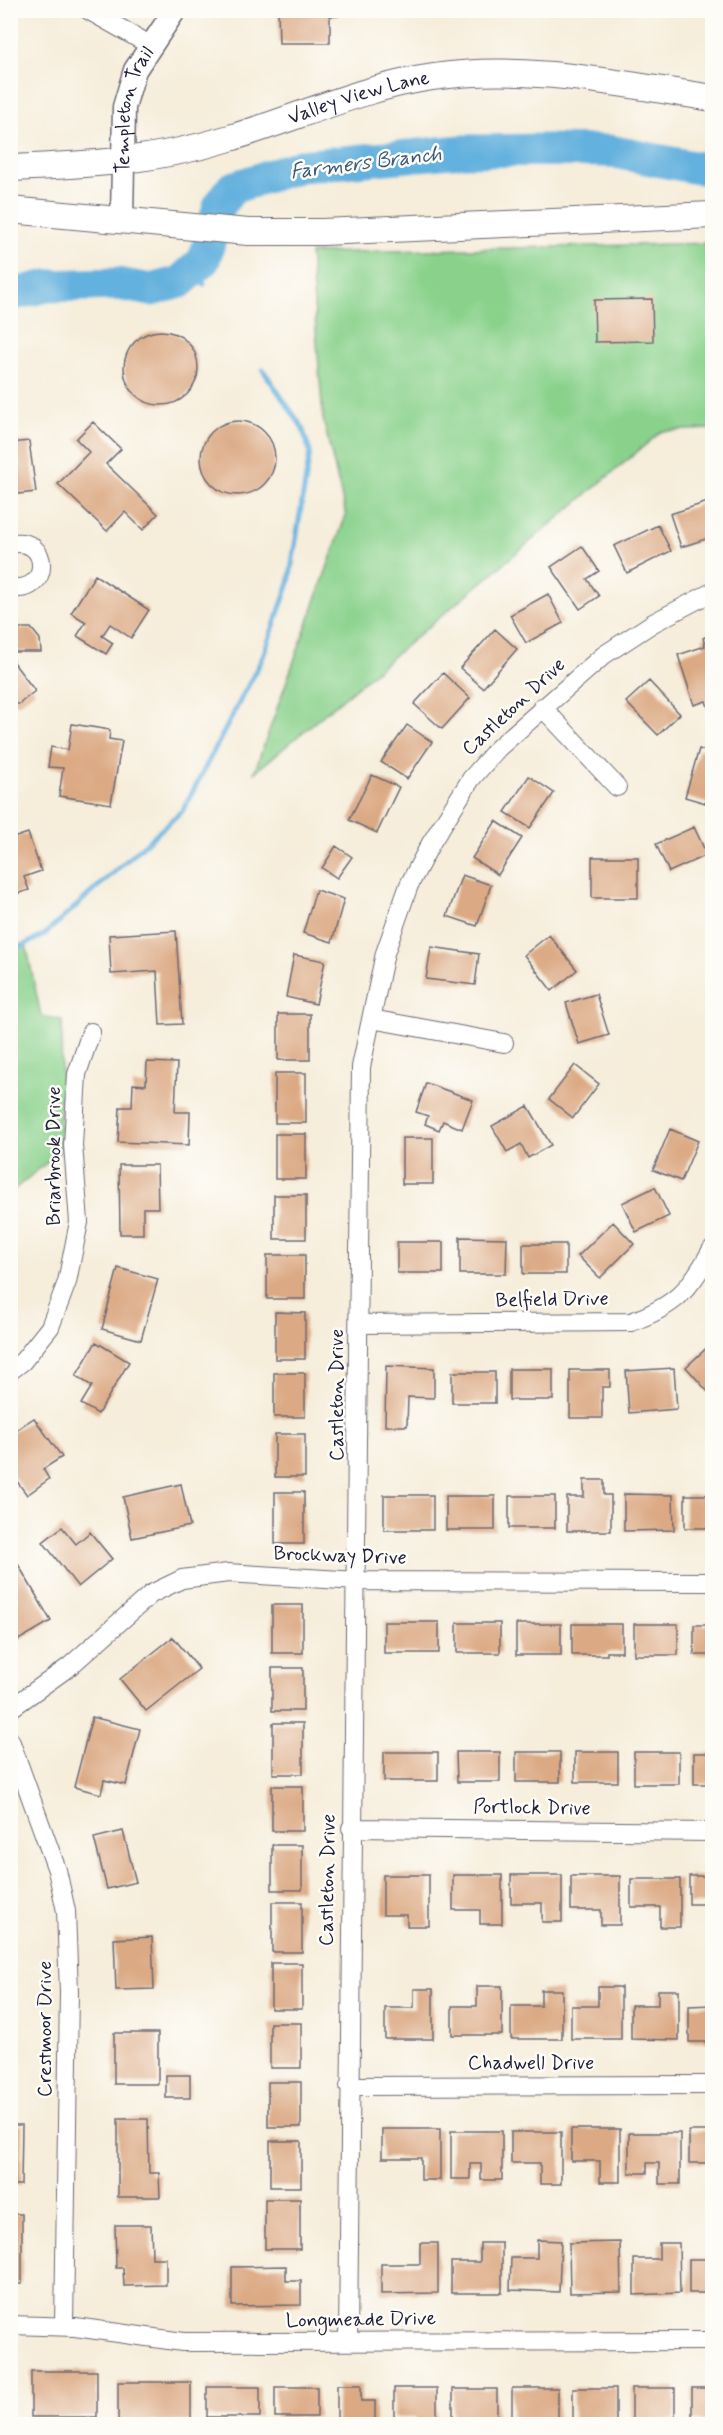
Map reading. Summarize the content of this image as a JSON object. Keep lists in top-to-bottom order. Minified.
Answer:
{"streets":{"main road":["Valley View Lane"],"street":["Templeton Trail","Castleton Drive","Briarbrook Drive","Belfield Drive","Brockway Drive","Portlock Drive","Crestmoor Drive","Chadwell Drive","Longmeade Drive"]},"crossings":[["Valley View Lane","Templeton Trail"],["Castleton Drive","Belfield Drive"],["Castleton Drive","Brockway Drive"],["Castleton Drive","Portlock Drive"],["Castleton Drive","Chadwell Drive"],["Castleton Drive","Longmeade Drive"],["Crestmoor Drive","Longmeade Drive"]],"water":["Farmers Branch"]}
